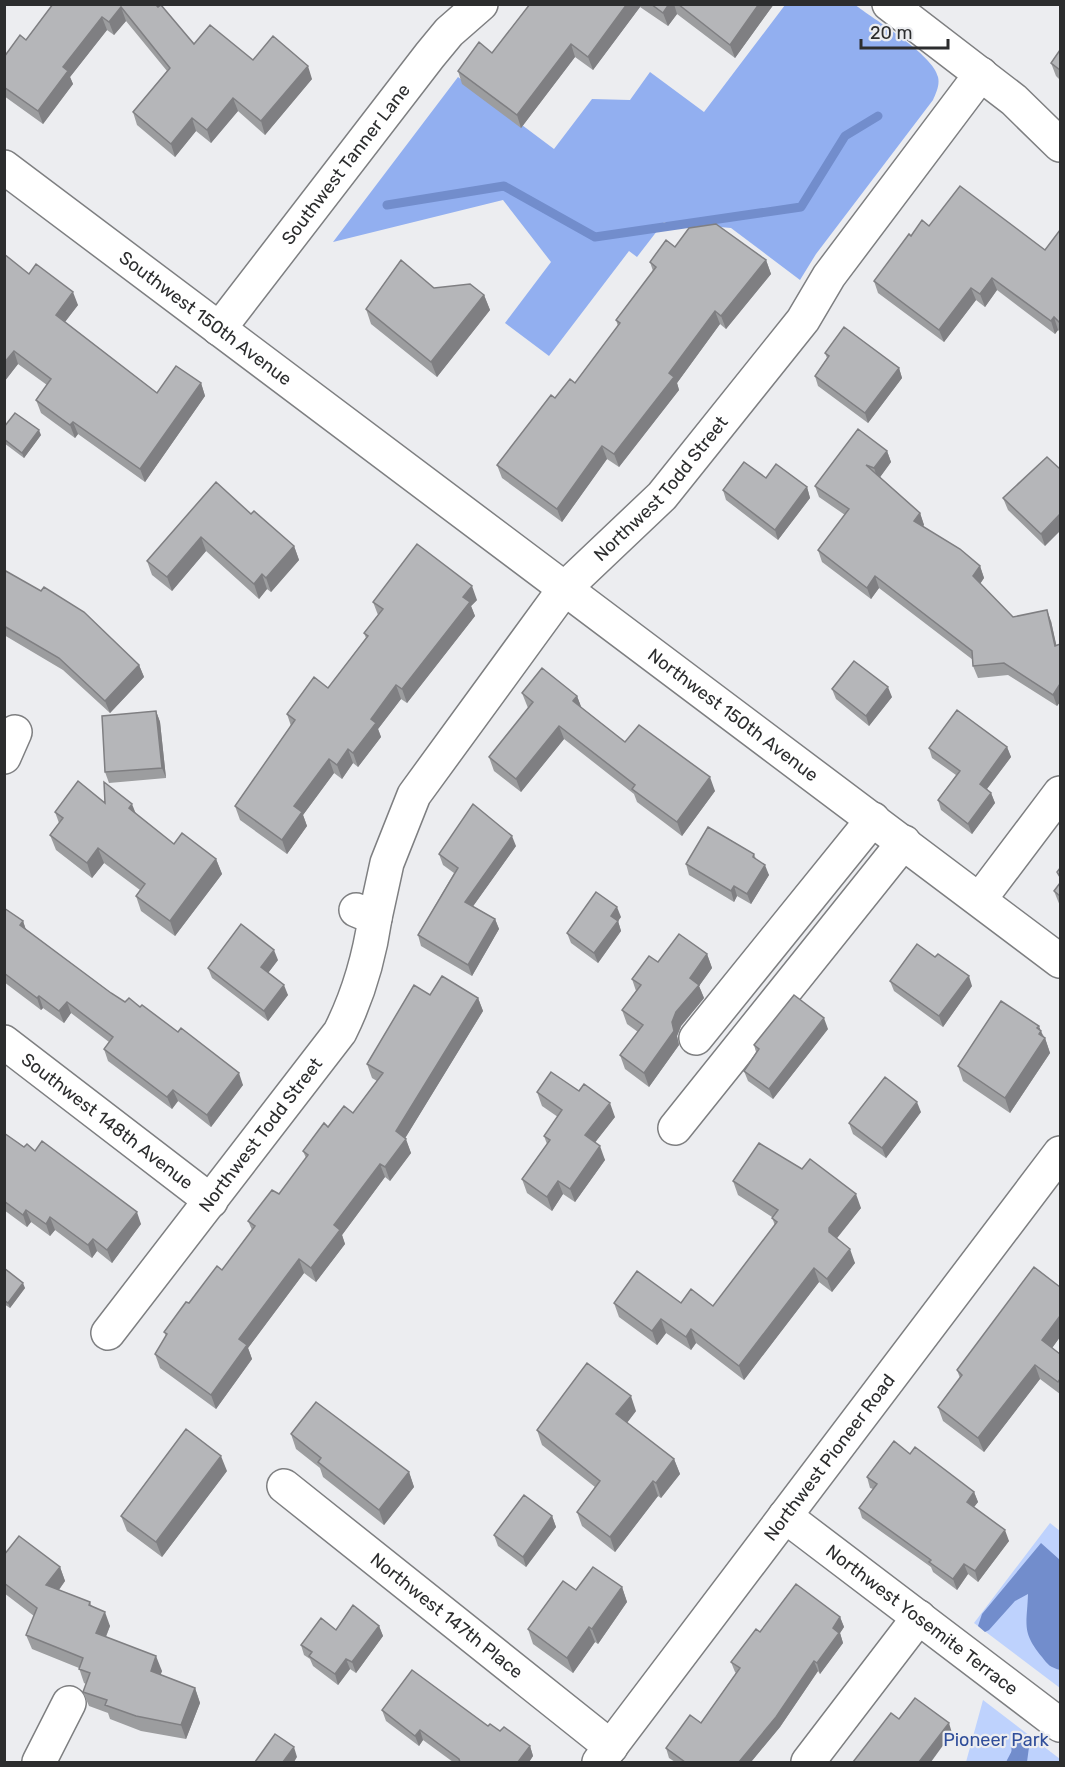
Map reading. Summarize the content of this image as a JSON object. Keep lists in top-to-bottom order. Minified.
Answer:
{"streets":{"street":["Southwest Tanner Lane","Southwest 150th Avenue","Northwest Todd Street","Northwest 150th Avenue","Southwest 148th Avenue","Northwest Pioneer Road","Northwest 147th Place","Northwest Yosemite Terrace"]},"crossings":[["Southwest Tanner Lane","Southwest 150th Avenue"],["Southwest 150th Avenue","Northwest 150th Avenue"],["Northwest Todd Street","Northwest 150th Avenue"],["Northwest Todd Street","Southwest 148th Avenue"],["Northwest Pioneer Road","Northwest 147th Place"],["Northwest Pioneer Road","Northwest Yosemite Terrace"]],"parks":["Pioneer Park"],"scale_bar":"20 m"}
